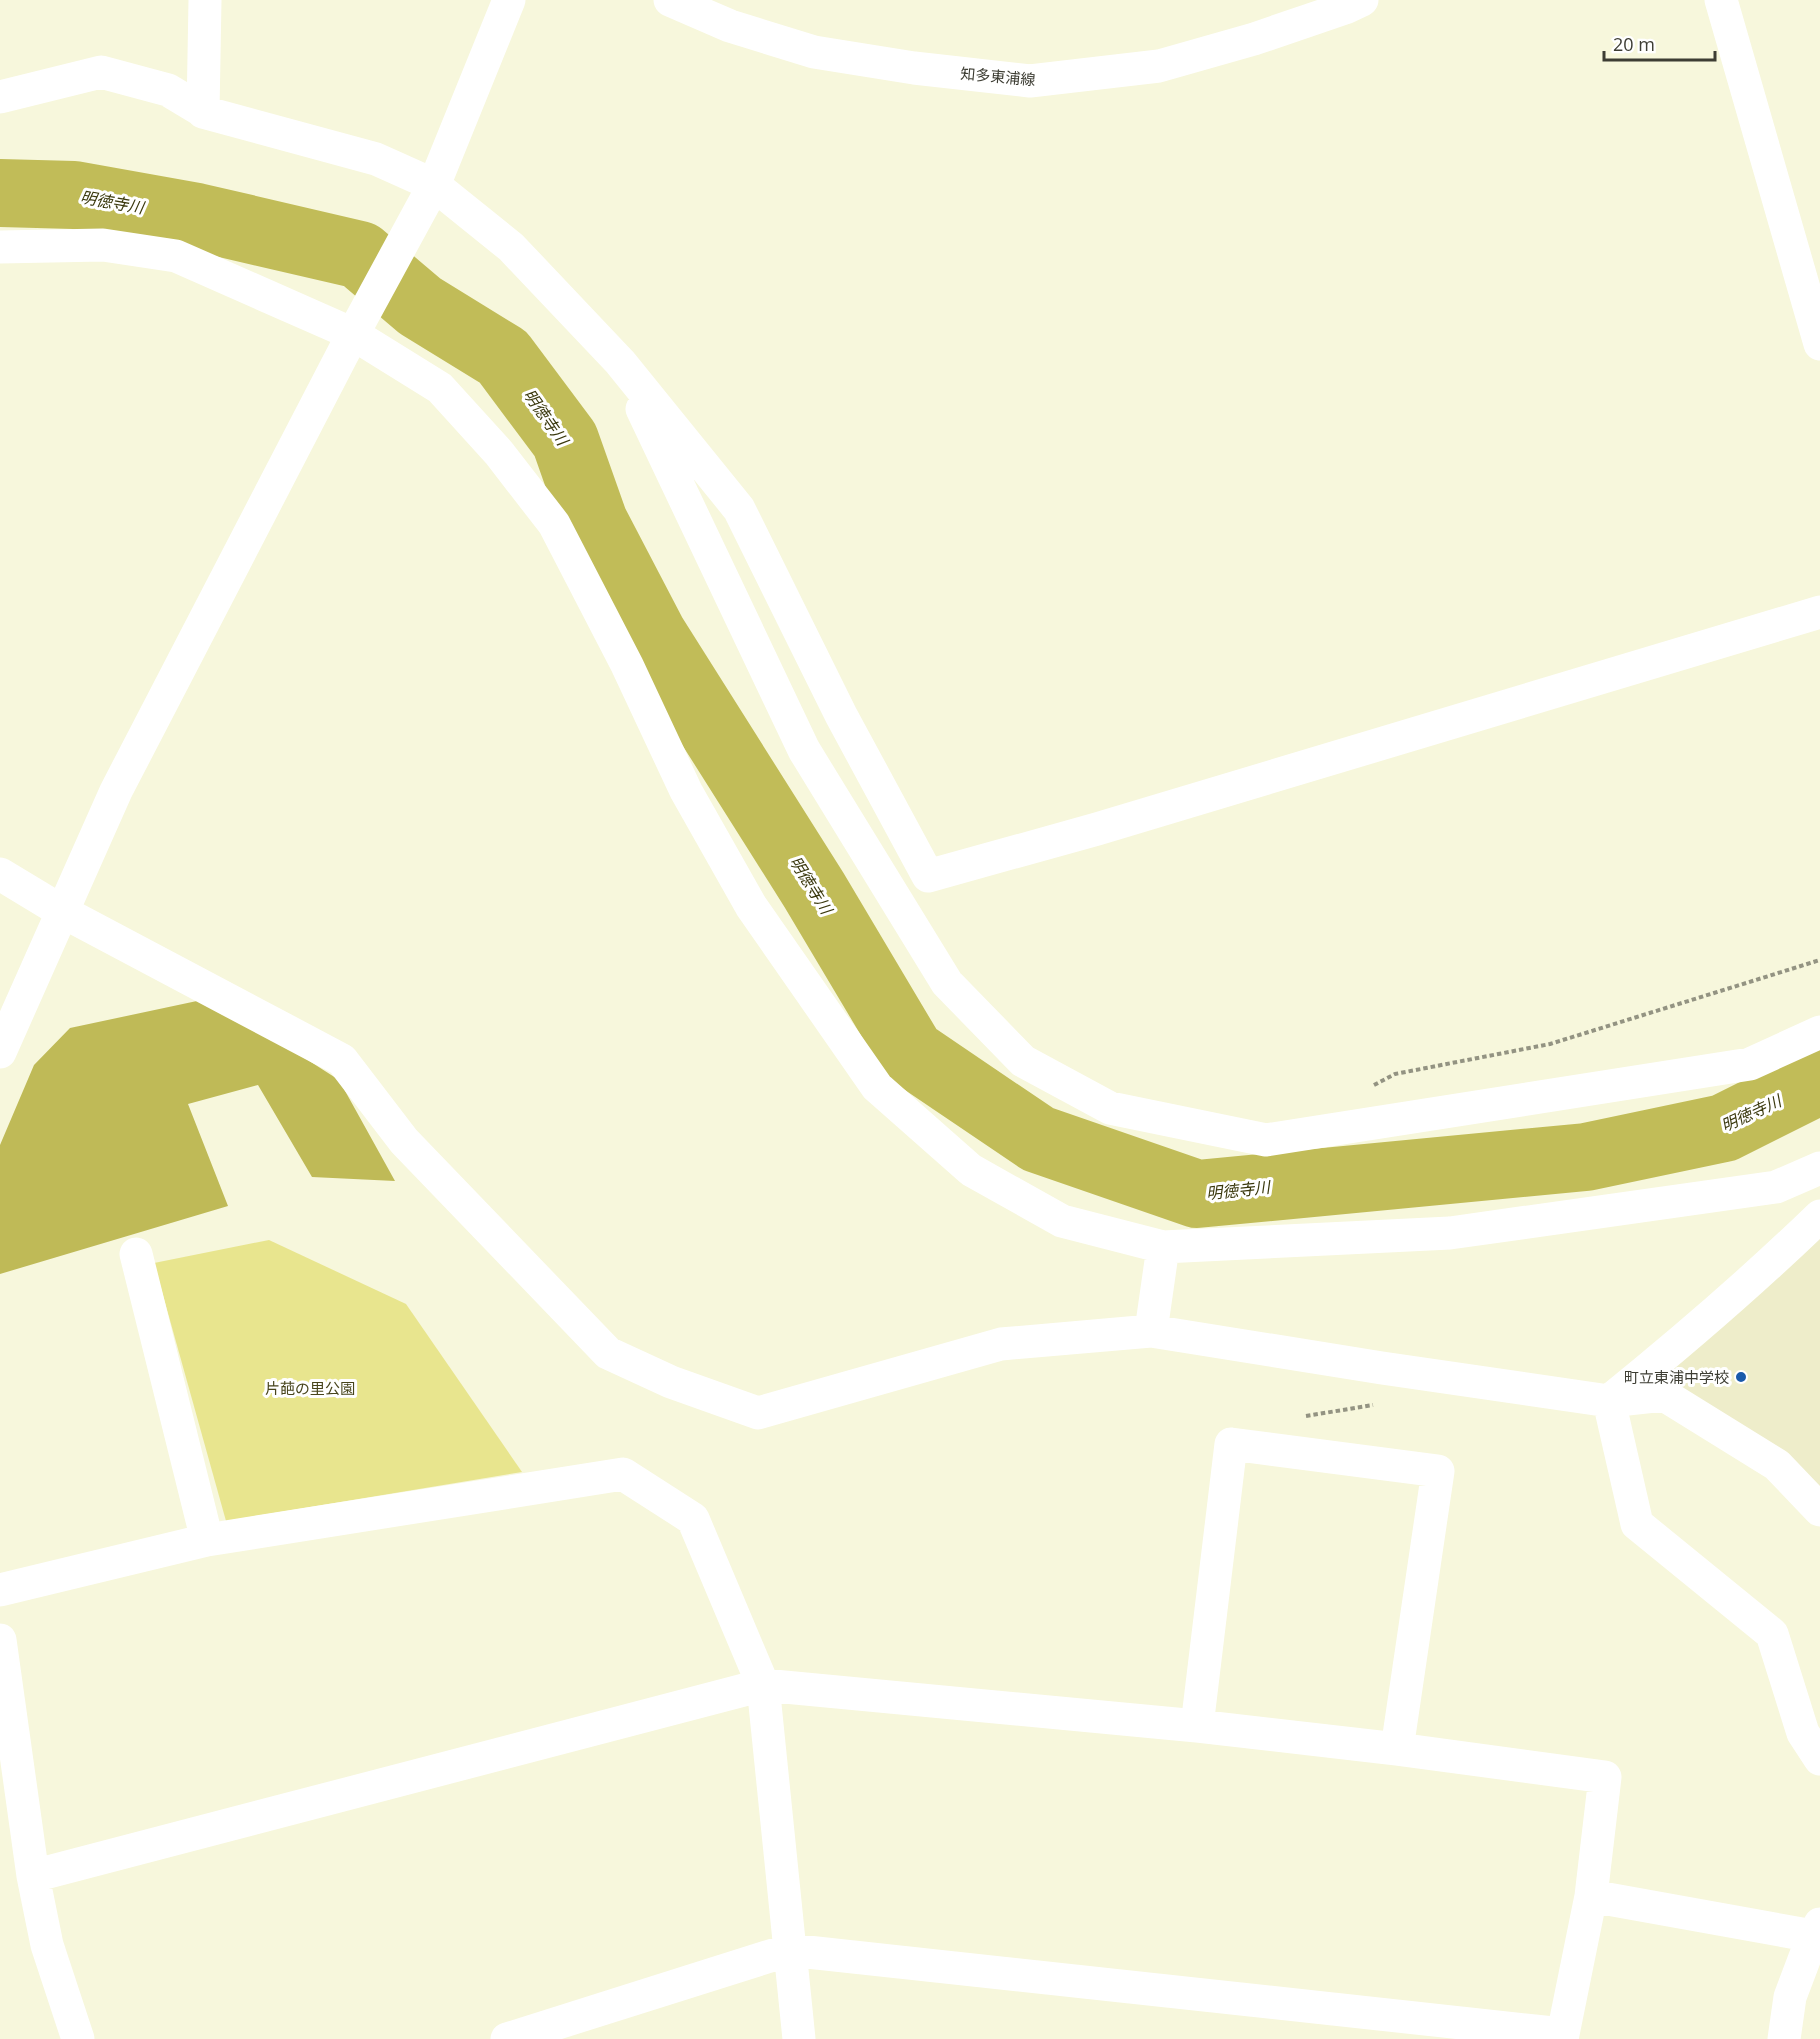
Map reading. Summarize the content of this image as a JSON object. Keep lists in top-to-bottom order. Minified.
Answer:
{"streets":{"street":["知多東浦線"]},"water":["明徳寺川"],"parks":["片葩の里公園"],"places":["町立東浦中学校"],"scale_bar":"20 m"}
